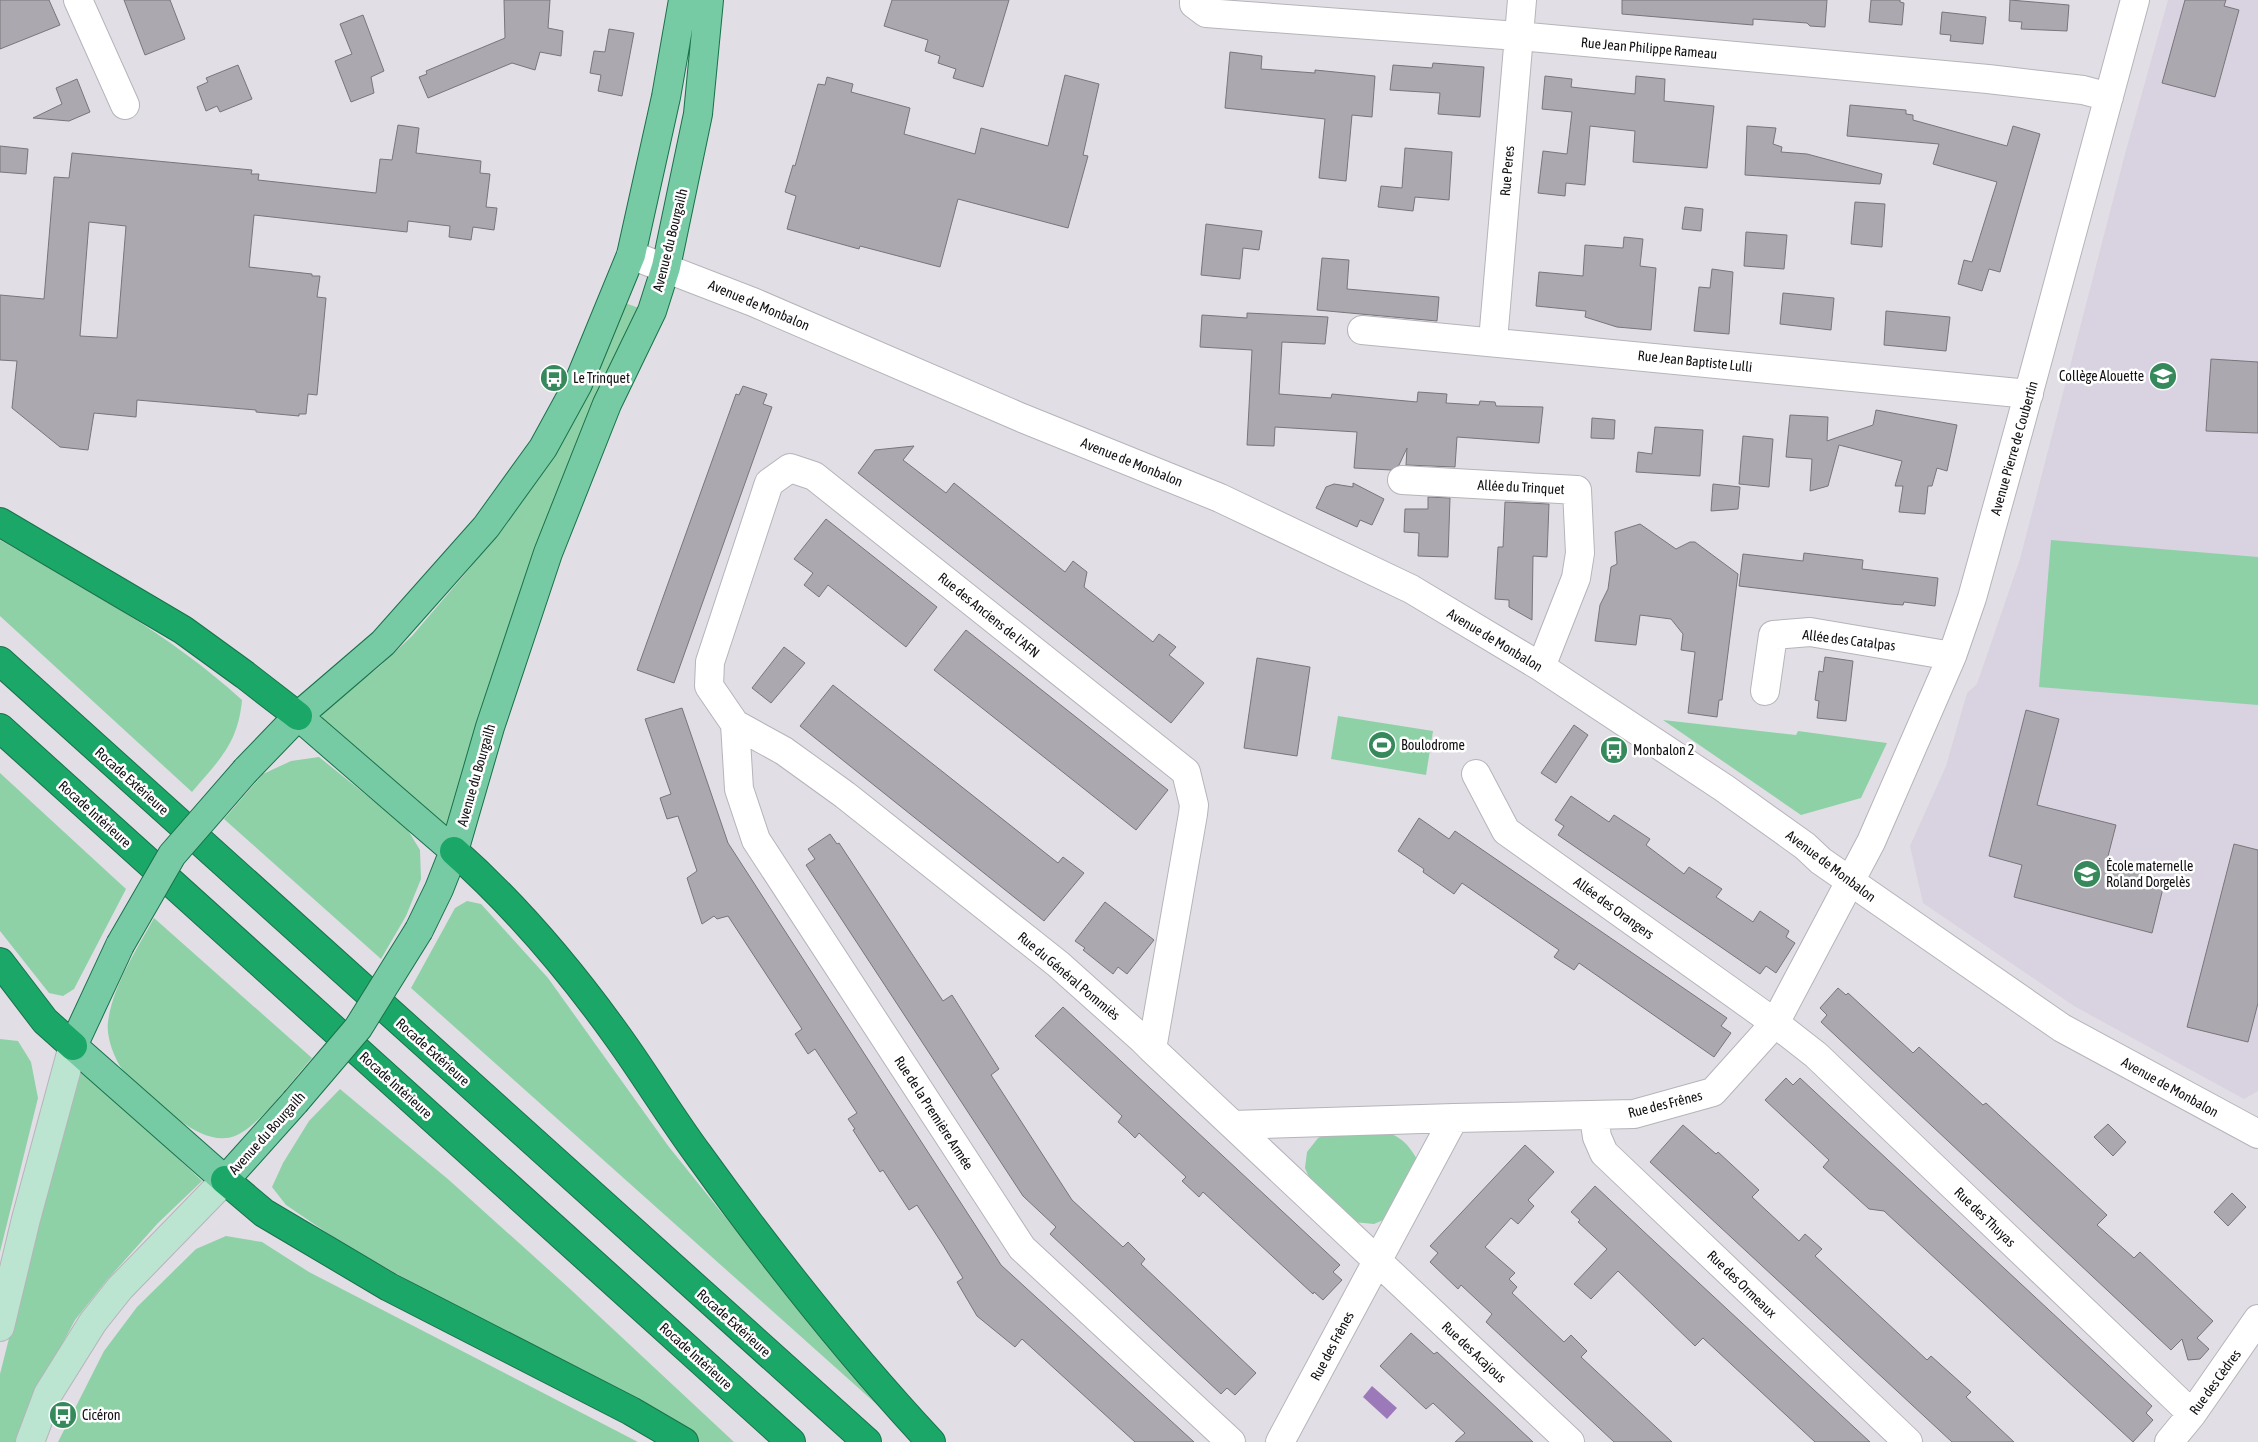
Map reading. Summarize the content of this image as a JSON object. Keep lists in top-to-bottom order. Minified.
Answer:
{"streets":{"highway":["Rocade Extérieure","Rocade Intérieure"],"main road":["Avenue du Bourgailh"],"street":["Rue Jean Philippe Rameau","Rue Peres","Avenue de Monbalon","Rue Jean Baptiste Lulli","Avenue Pierre de Coubertin","Allée du Trinquet","Rue des Anciens de l'AFN","Allée des Catalpas","Allée des Orangers","Rue du Général Pommiès","Rue des Frênes","Rue de la Première Armée","Rue des Thuyas","Rue des Ormeaux","Rue des Acajous","Rue des Cèdres"]},"crossings":[["Rue Jean Philippe Rameau","Rue Peres"],["Rue Jean Philippe Rameau","Avenue Pierre de Coubertin"],["Rue Peres","Rue Jean Baptiste Lulli"],["Avenue du Bourgailh","Avenue de Monbalon"],["Avenue de Monbalon","Avenue Pierre de Coubertin"],["Avenue de Monbalon","Allée du Trinquet"],["Avenue de Monbalon","Rue des Frênes"],["Rue Jean Baptiste Lulli","Avenue Pierre de Coubertin"],["Avenue Pierre de Coubertin","Allée des Catalpas"],["Avenue Pierre de Coubertin","Rue des Frênes"],["Rue des Anciens de l'AFN","Rue du Général Pommiès"],["Rue des Anciens de l'AFN","Rue de la Première Armée"],["Allée des Orangers","Rue des Frênes"],["Allée des Orangers","Rue des Thuyas"],["Rue du Général Pommiès","Rue des Frênes"],["Rue du Général Pommiès","Rue de la Première Armée"],["Rue du Général Pommiès","Rue des Acajous"],["Rue des Frênes","Rue des Thuyas"],["Rue des Frênes","Rue des Ormeaux"],["Rue des Frênes","Rue des Acajous"],["Rue des Thuyas","Rue des Cèdres"]],"places":{"school or university":["Collège Alouette","École maternelle Roland Dorgelès"],"bus stop":["Le Trinquet","Monbalon 2","Cicéron"],"sports":["Boulodrome"]}}
